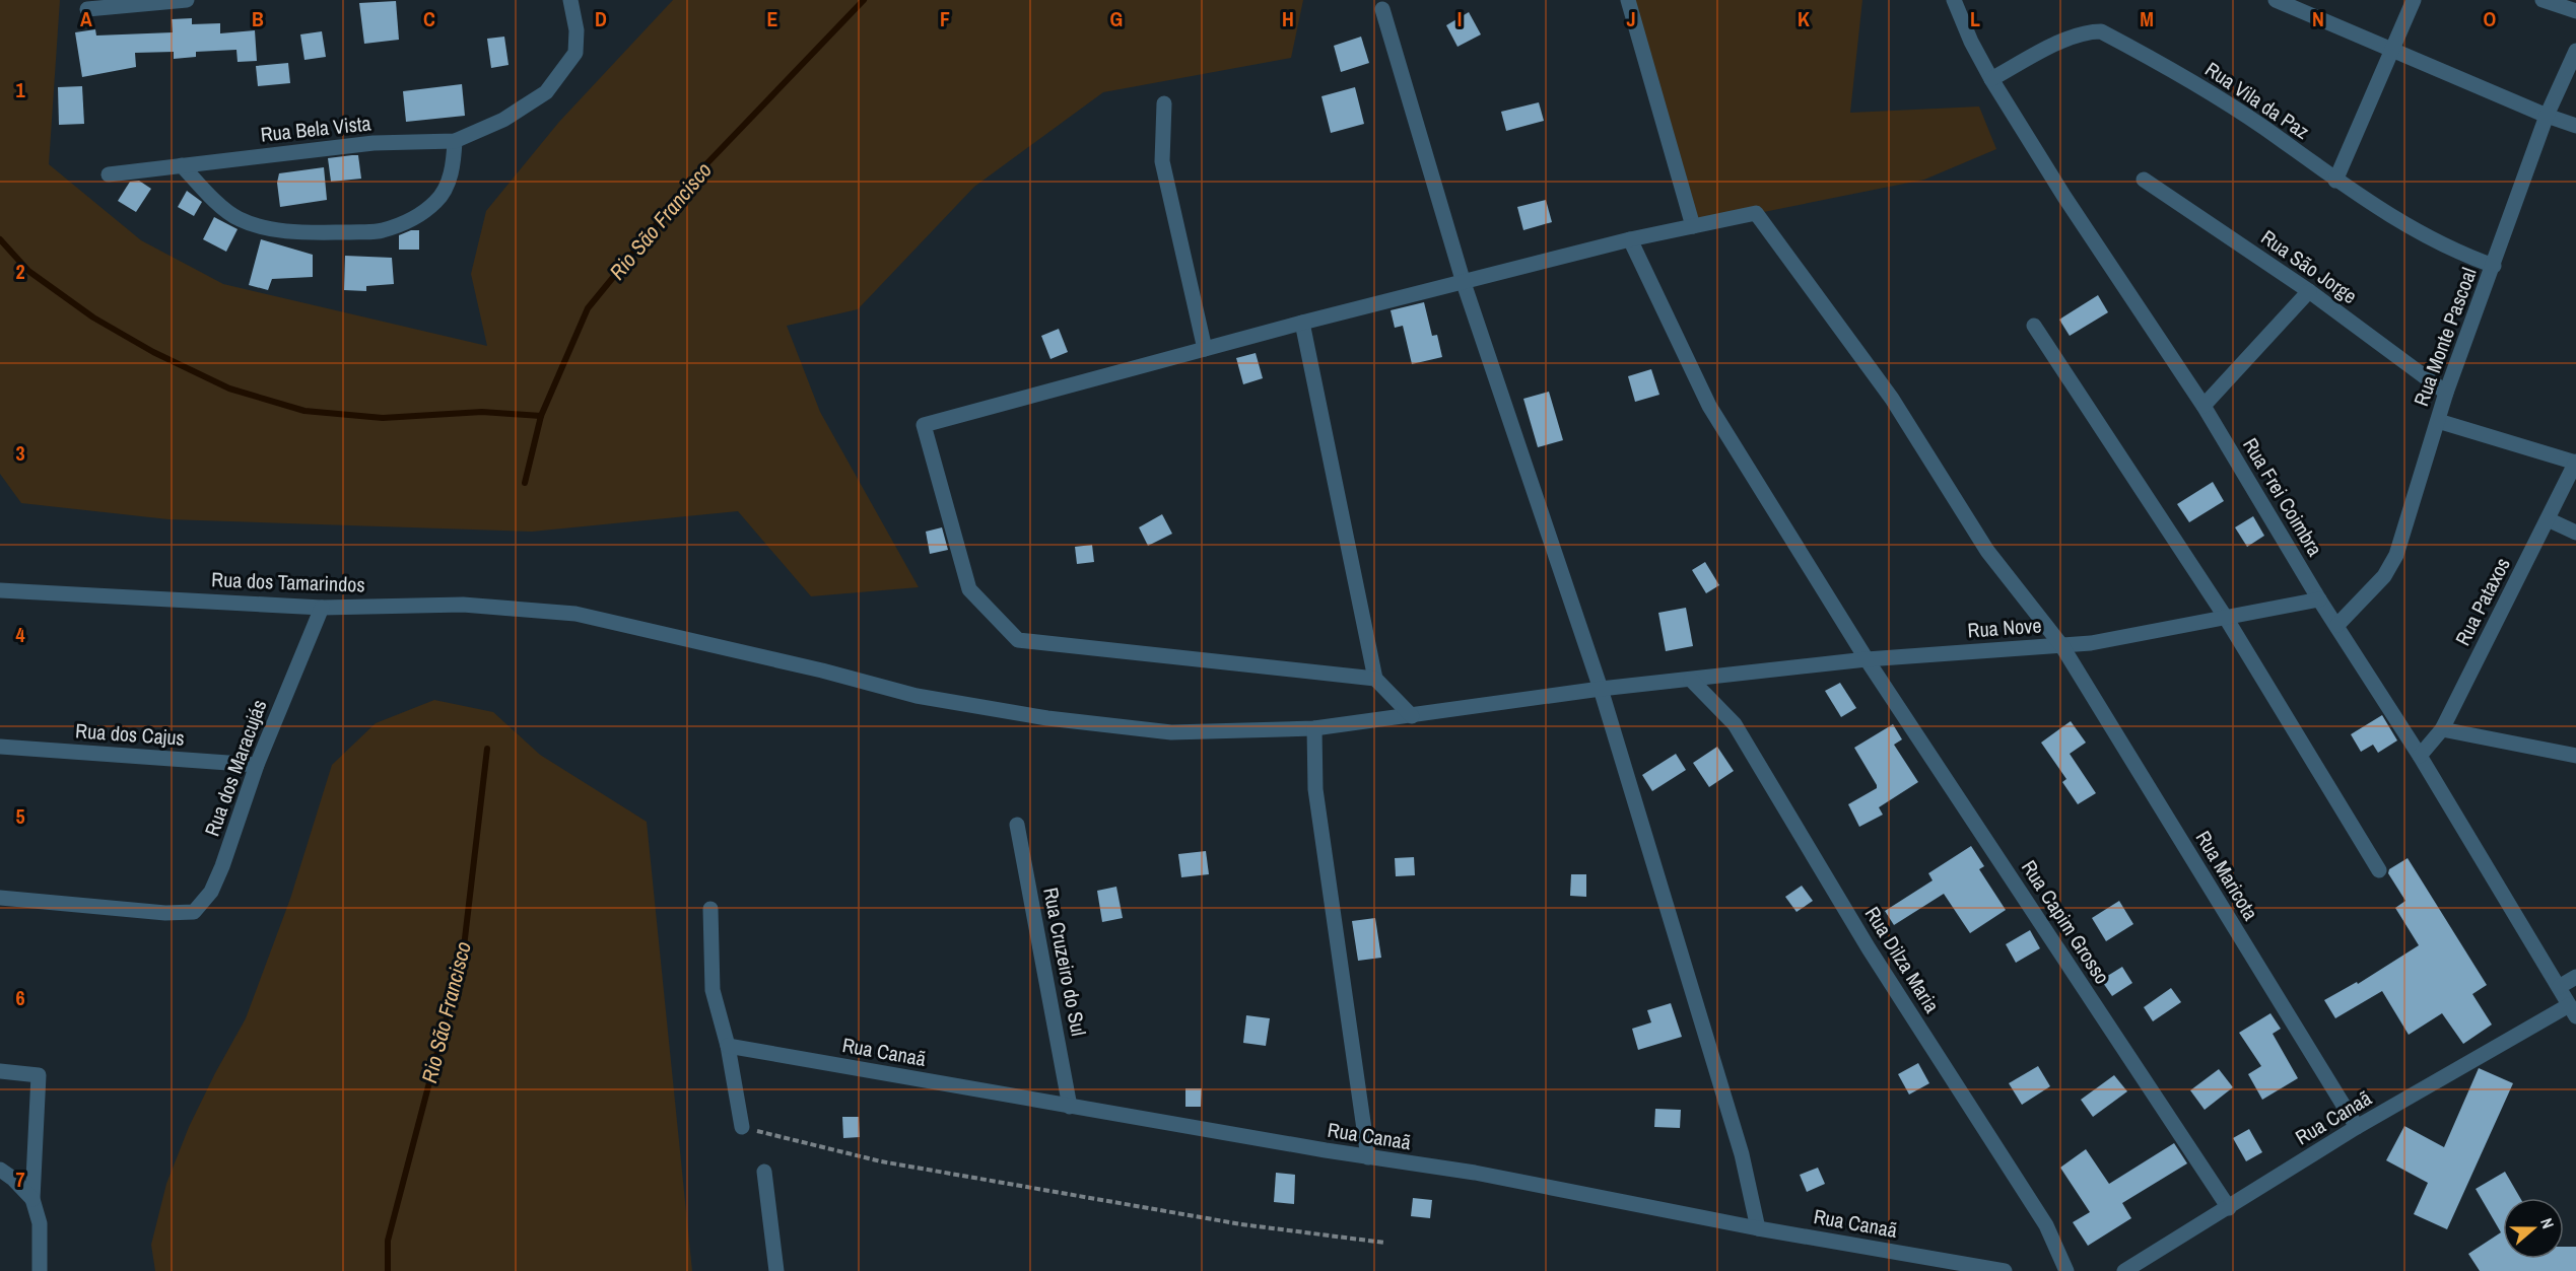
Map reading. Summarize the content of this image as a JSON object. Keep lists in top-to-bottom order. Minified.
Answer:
{"streets":{"street":["Rua Vila da Paz","Rua Bela Vista","Rua São Jorge","Rua Monte Pascoal","Rua Frei Coimbra","Rua dos Tamarindos","Rua Pataxos","Rua Nove","Rua dos Cajus","Rua dos Maracujás","Rua Maricota","Rua Capim Grosso","Rua Dilza Maria","Rua Cruzeiro do Sul","Rua Canaã"]},"crossings":[["Rua Vila da Paz","Rua Monte Pascoal"],["Rua Vila da Paz","Rua Frei Coimbra"],["Rua São Jorge","Rua Monte Pascoal"],["Rua Monte Pascoal","Rua Frei Coimbra"],["Rua Frei Coimbra","Rua Pataxos"],["Rua Frei Coimbra","Rua Nove"],["Rua Frei Coimbra","Rua Canaã"],["Rua dos Tamarindos","Rua Nove"],["Rua dos Tamarindos","Rua dos Maracujás"],["Rua Nove","Rua Maricota"],["Rua Nove","Rua Capim Grosso"],["Rua Nove","Rua Dilza Maria"],["Rua dos Cajus","Rua dos Maracujás"],["Rua Maricota","Rua Canaã"],["Rua Capim Grosso","Rua Canaã"],["Rua Cruzeiro do Sul","Rua Canaã"]],"water":["Rio São Francisco"],"north":"right","grid":{"columns":["A","B","C","D","E","F","G","H","I","J","K","L","M","N","O"],"rows":["1","2","3","4","5","6","7"]}}
